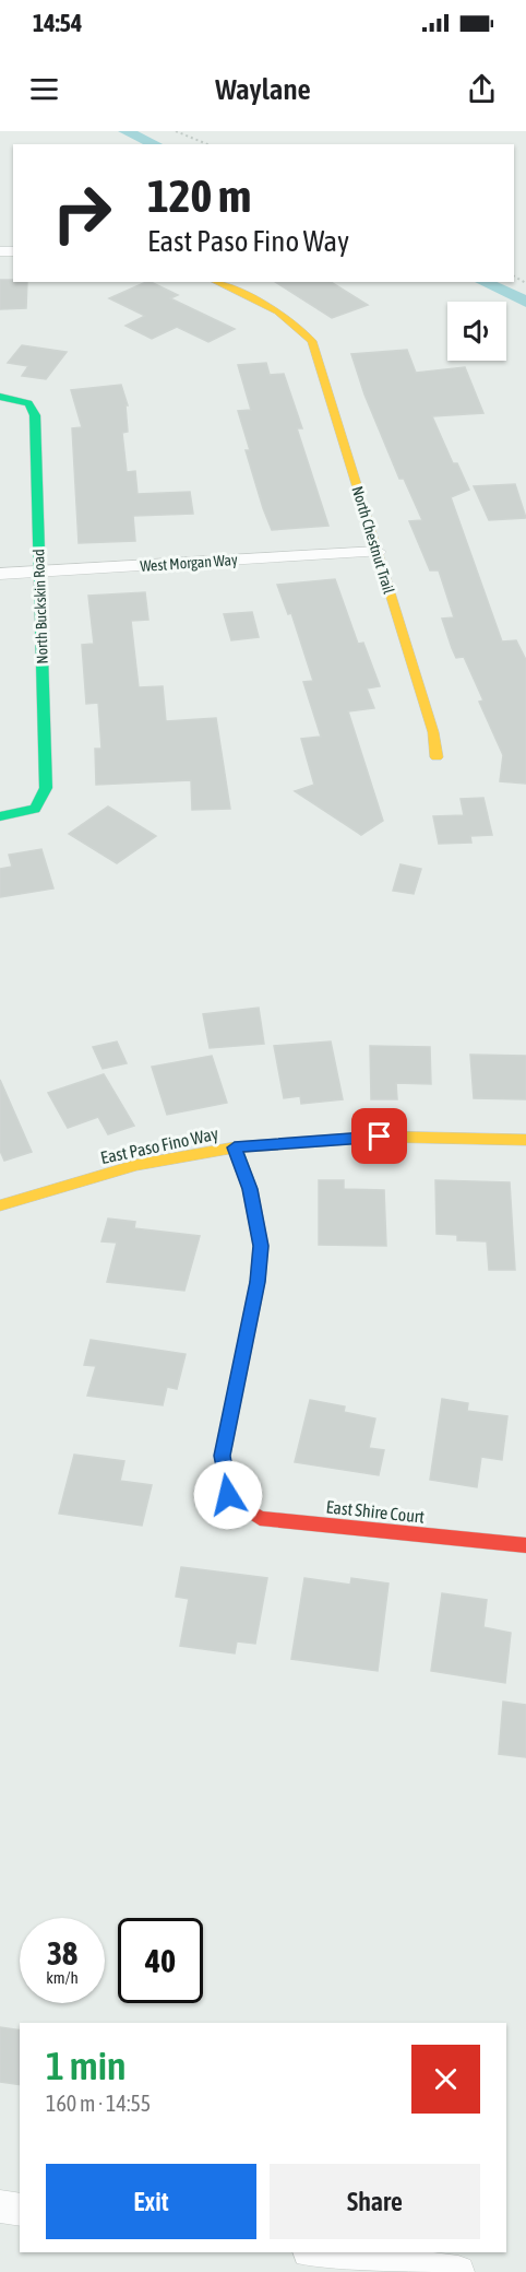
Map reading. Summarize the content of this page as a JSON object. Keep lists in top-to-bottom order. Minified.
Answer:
{"streets":{"street":["North Chestnut Trail","West Morgan Way","North Buckskin Road","East Paso Fino Way","East Shire Court"]},"crossings":[["North Chestnut Trail","West Morgan Way"],["West Morgan Way","North Buckskin Road"],["East Paso Fino Way","East Shire Court"]],"page":{"status":"14:54","header":"Waylane","turn":["120 m","East Paso Fino Way"],"speed":"38 km/h","limit":"40","heading":["1 min","160 m · 14:55"],"buttons":["Exit","Share"]}}
